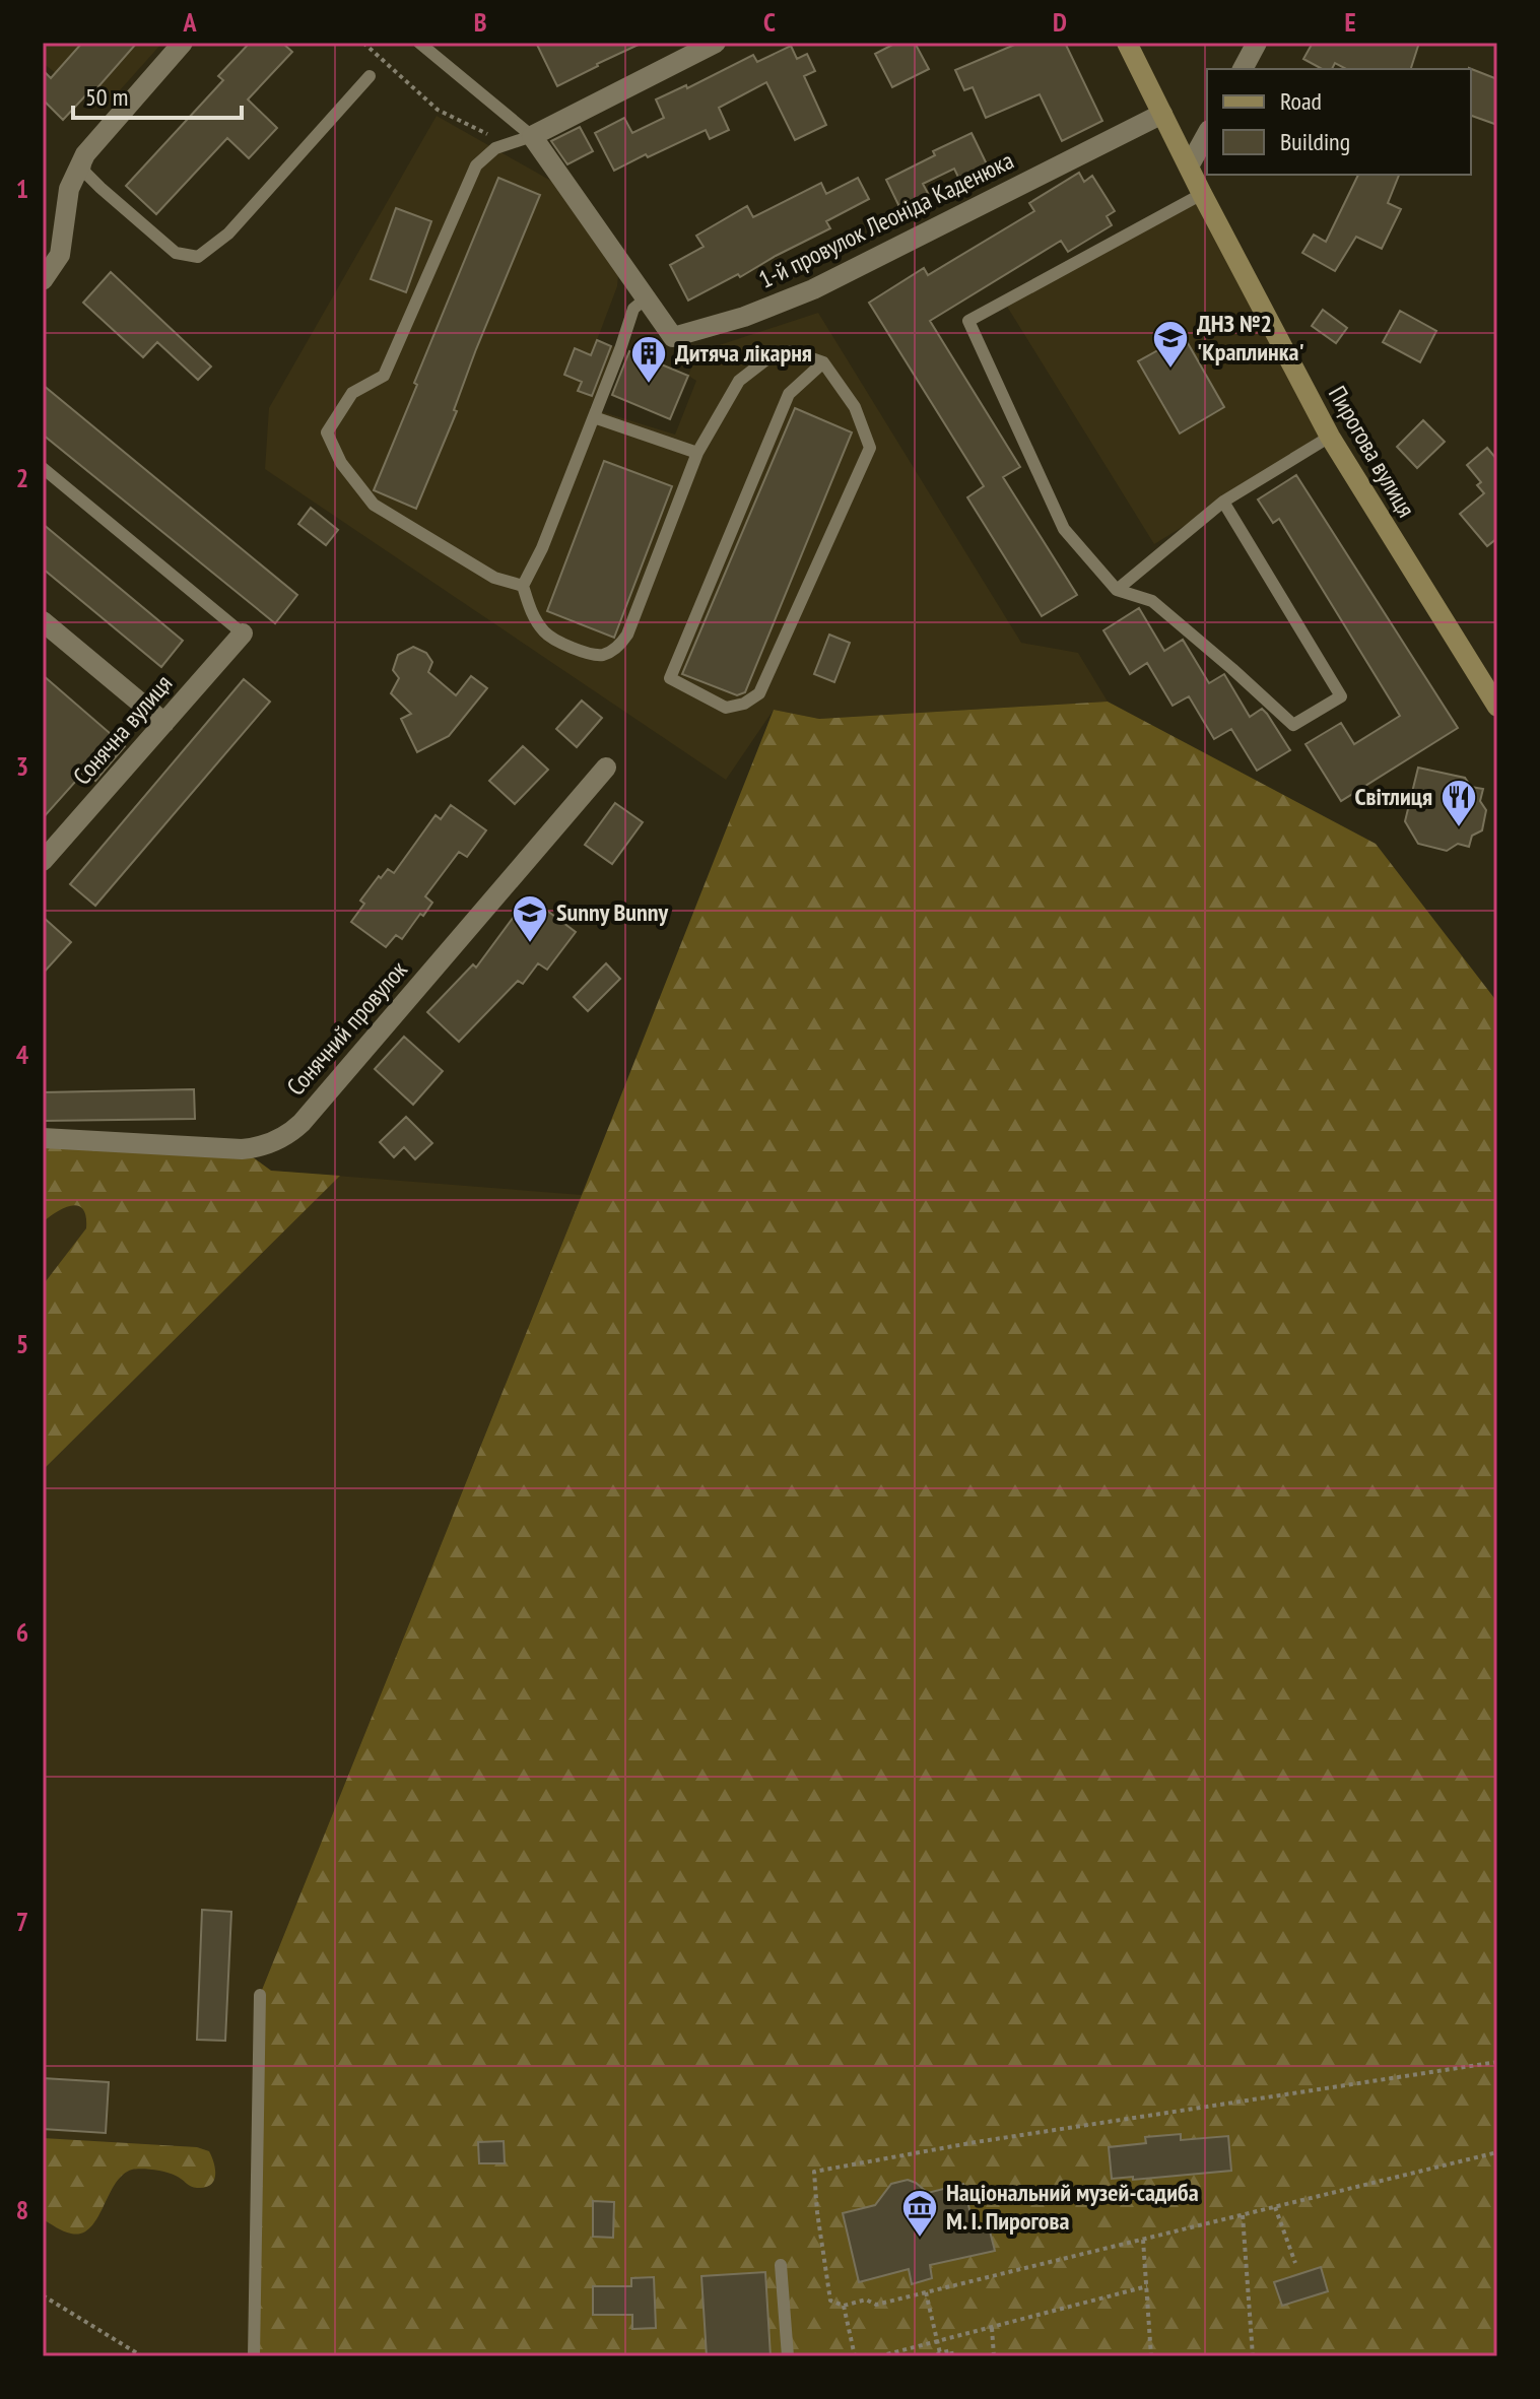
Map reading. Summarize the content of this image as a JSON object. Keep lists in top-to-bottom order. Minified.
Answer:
{"streets":{"street":["1-й провулок Леоніда Каденюка","Пирогова вулиця","Сонячна вулиця","Сонячний провулок"]},"crossings":[["1-й провулок Леоніда Каденюка","Пирогова вулиця"]],"places":{"school or university":["ДНЗ №2 'Краплинка'","Sunny Bunny"],"building":["Дитяча лікарня"],"restaurant":["Світлиця"],"museum":["Національний музей-садиба М. І. Пирогова"]},"legend":["Road","Building"],"scale_bar":"50 m","grid":{"columns":["A","B","C","D","E"],"rows":["1","2","3","4","5","6","7","8"]}}
